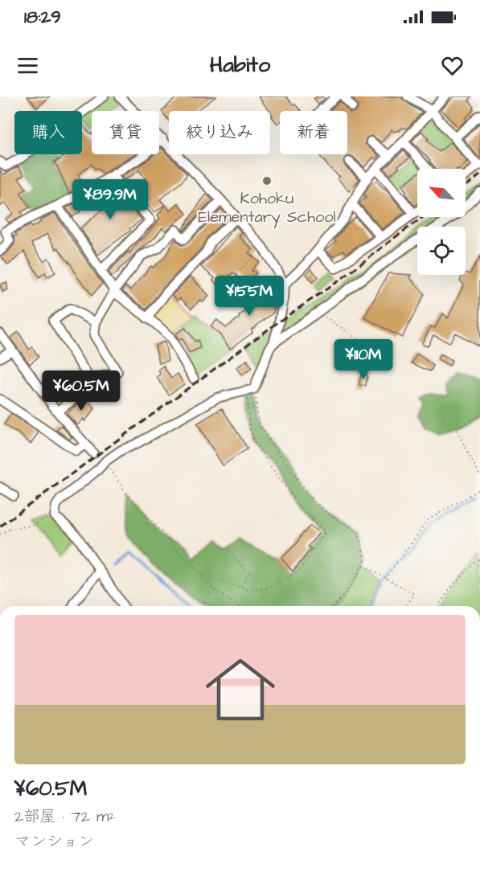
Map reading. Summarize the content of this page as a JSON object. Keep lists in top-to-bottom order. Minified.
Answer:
{"places":["Kohoku Elementary School"],"north":"top left","page":{"status":"18:29","header":"Habito","chip":["購入","賃貸","絞り込み","新着"],"price":["¥89.9M","¥155M","¥110M","¥60.5M"],"list":[{"name":"¥60.5M","note":"2部屋 · 72 m² · マンション"}]}}
